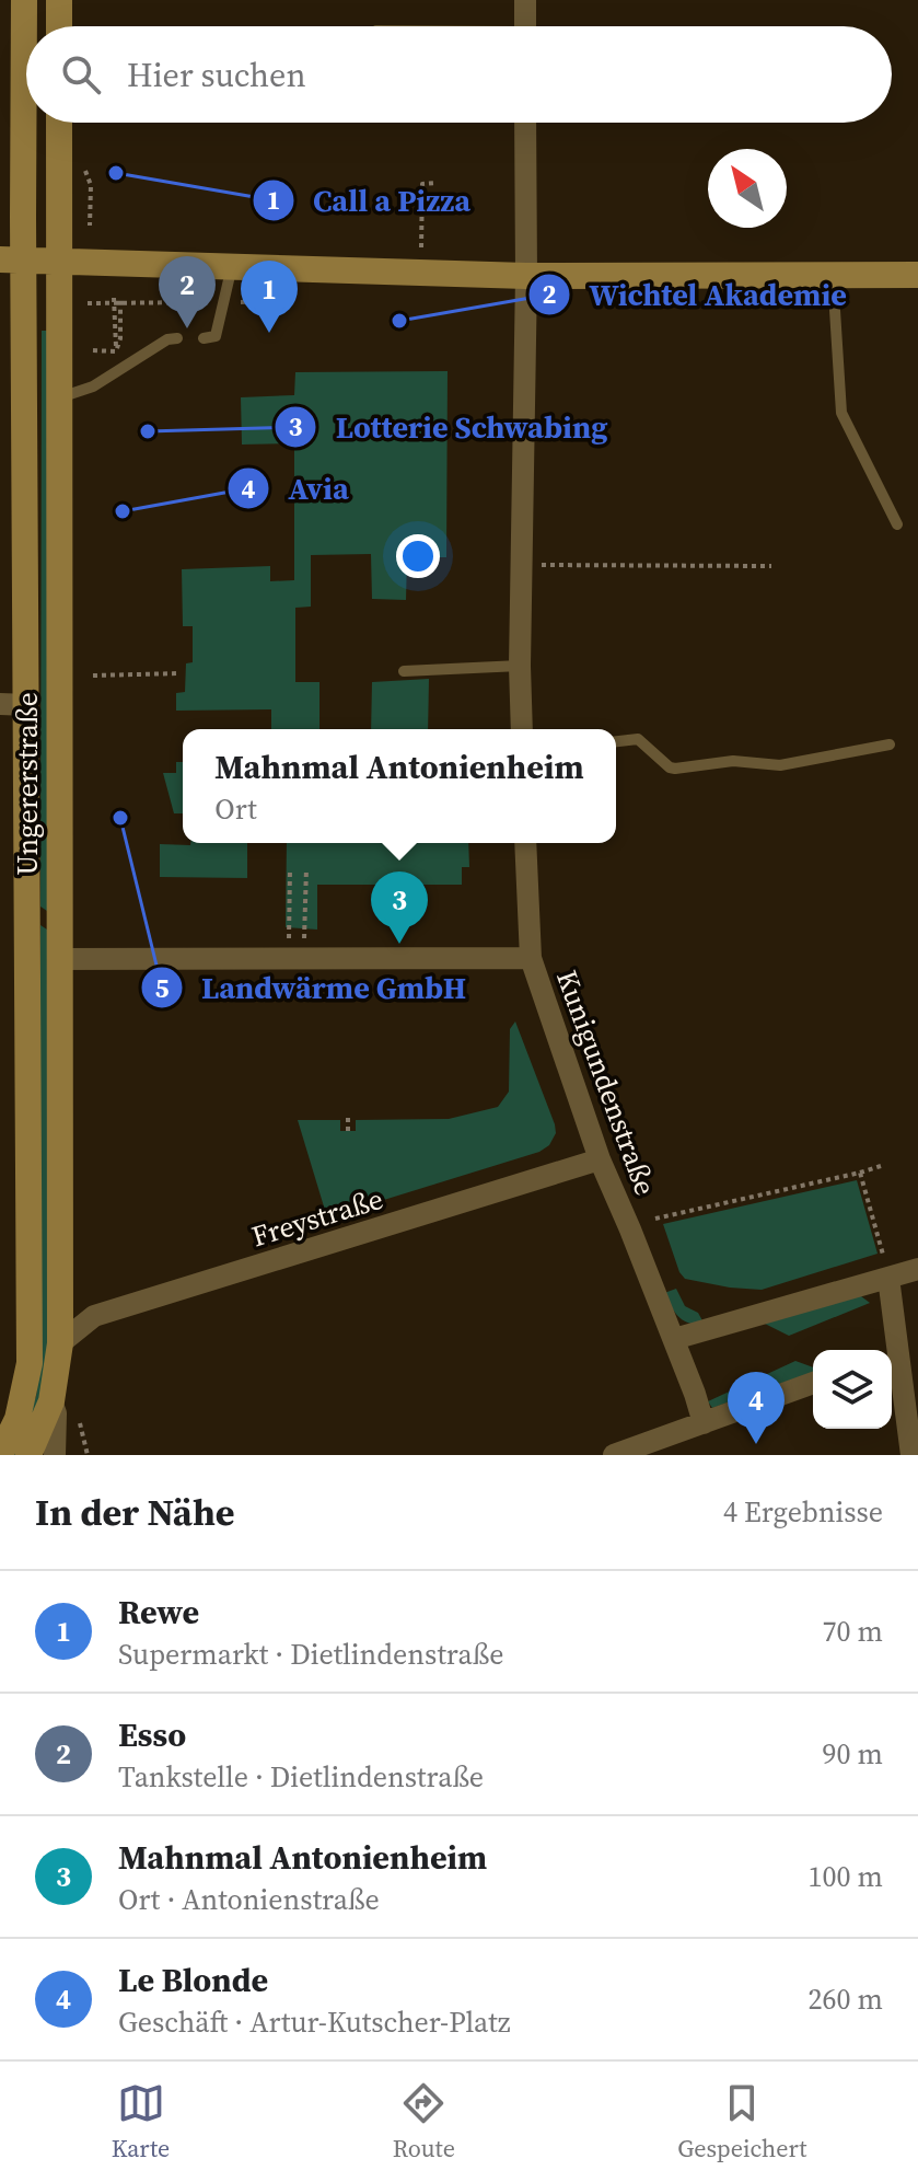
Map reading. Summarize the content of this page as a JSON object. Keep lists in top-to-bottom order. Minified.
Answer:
{"streets":{"main road":["Ungererstraße"],"street":["Kunigundenstraße","Freystraße"]},"crossings":[["Ungererstraße","Freystraße"],["Kunigundenstraße","Freystraße"]],"places":["Call a Pizza","Wichtel Akademie","Lotterie Schwabing","Avia","Landwärme GmbH"],"north":"top left","page":{"search":"Hier suchen","pins":["2","1","3","4"],"popup":["Mahnmal Antonienheim","Ort"],"heading":["In der Nähe","4 Ergebnisse"],"list":[{"mark":"1","name":"Rewe","note":"Supermarkt · Dietlindenstraße","value":"70 m"},{"mark":"2","name":"Esso","note":"Tankstelle · Dietlindenstraße","value":"90 m"},{"mark":"3","name":"Mahnmal Antonienheim","note":"Ort · Antonienstraße","value":"100 m"},{"mark":"4","name":"Le Blonde","note":"Geschäft · Artur-Kutscher-Platz","value":"260 m"}],"nav":["Karte","Route","Gespeichert"]}}
